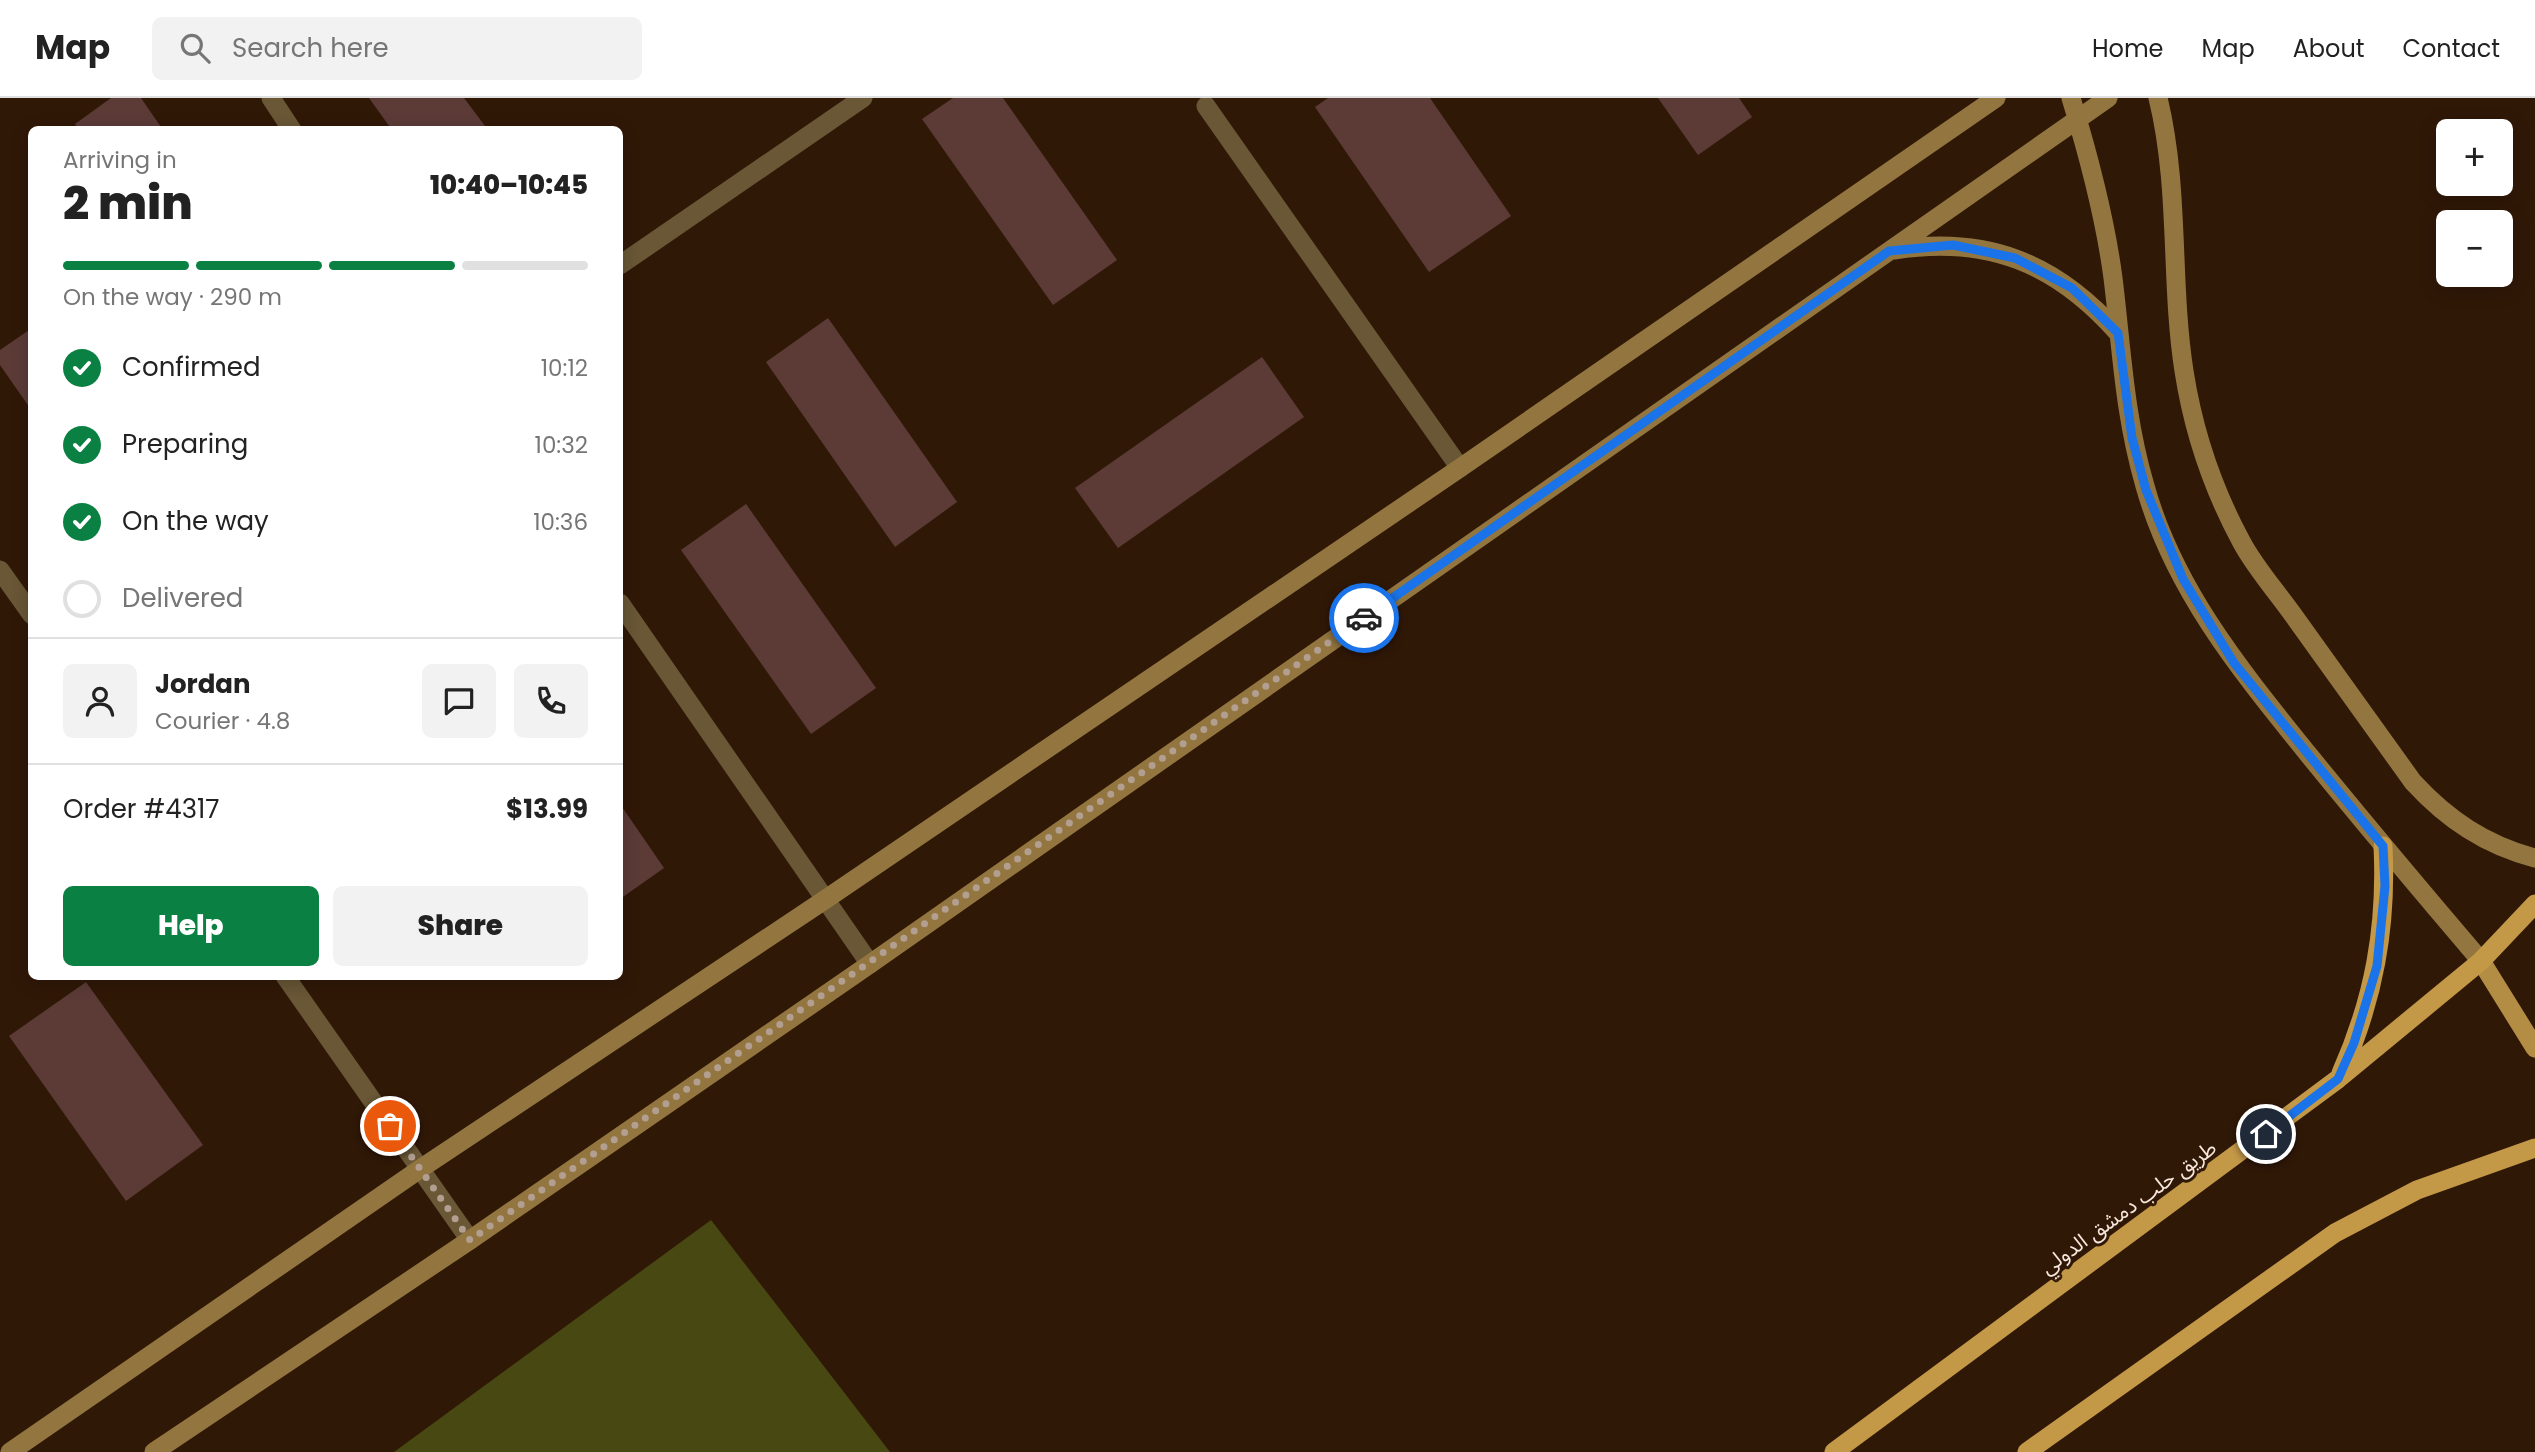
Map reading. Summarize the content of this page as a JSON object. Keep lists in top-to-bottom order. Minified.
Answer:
{"streets":{"highway":["طريق حلب دمشق الدولي"]},"page":{"header":"Map","search":"Search here","nav":["Home","Map","About","Contact"],"map_buttons":["+","−"],"heading":["2 min","Arriving in","10:40–10:45"],"panel":["Jordan","Courier · 4.8","Order #4317","$13.99"],"bar":"On the way · 290 m","list":[["Confirmed","10:12"],["Preparing","10:32"],["On the way","10:36"],"Delivered"],"buttons":["Help","Share"]}}
